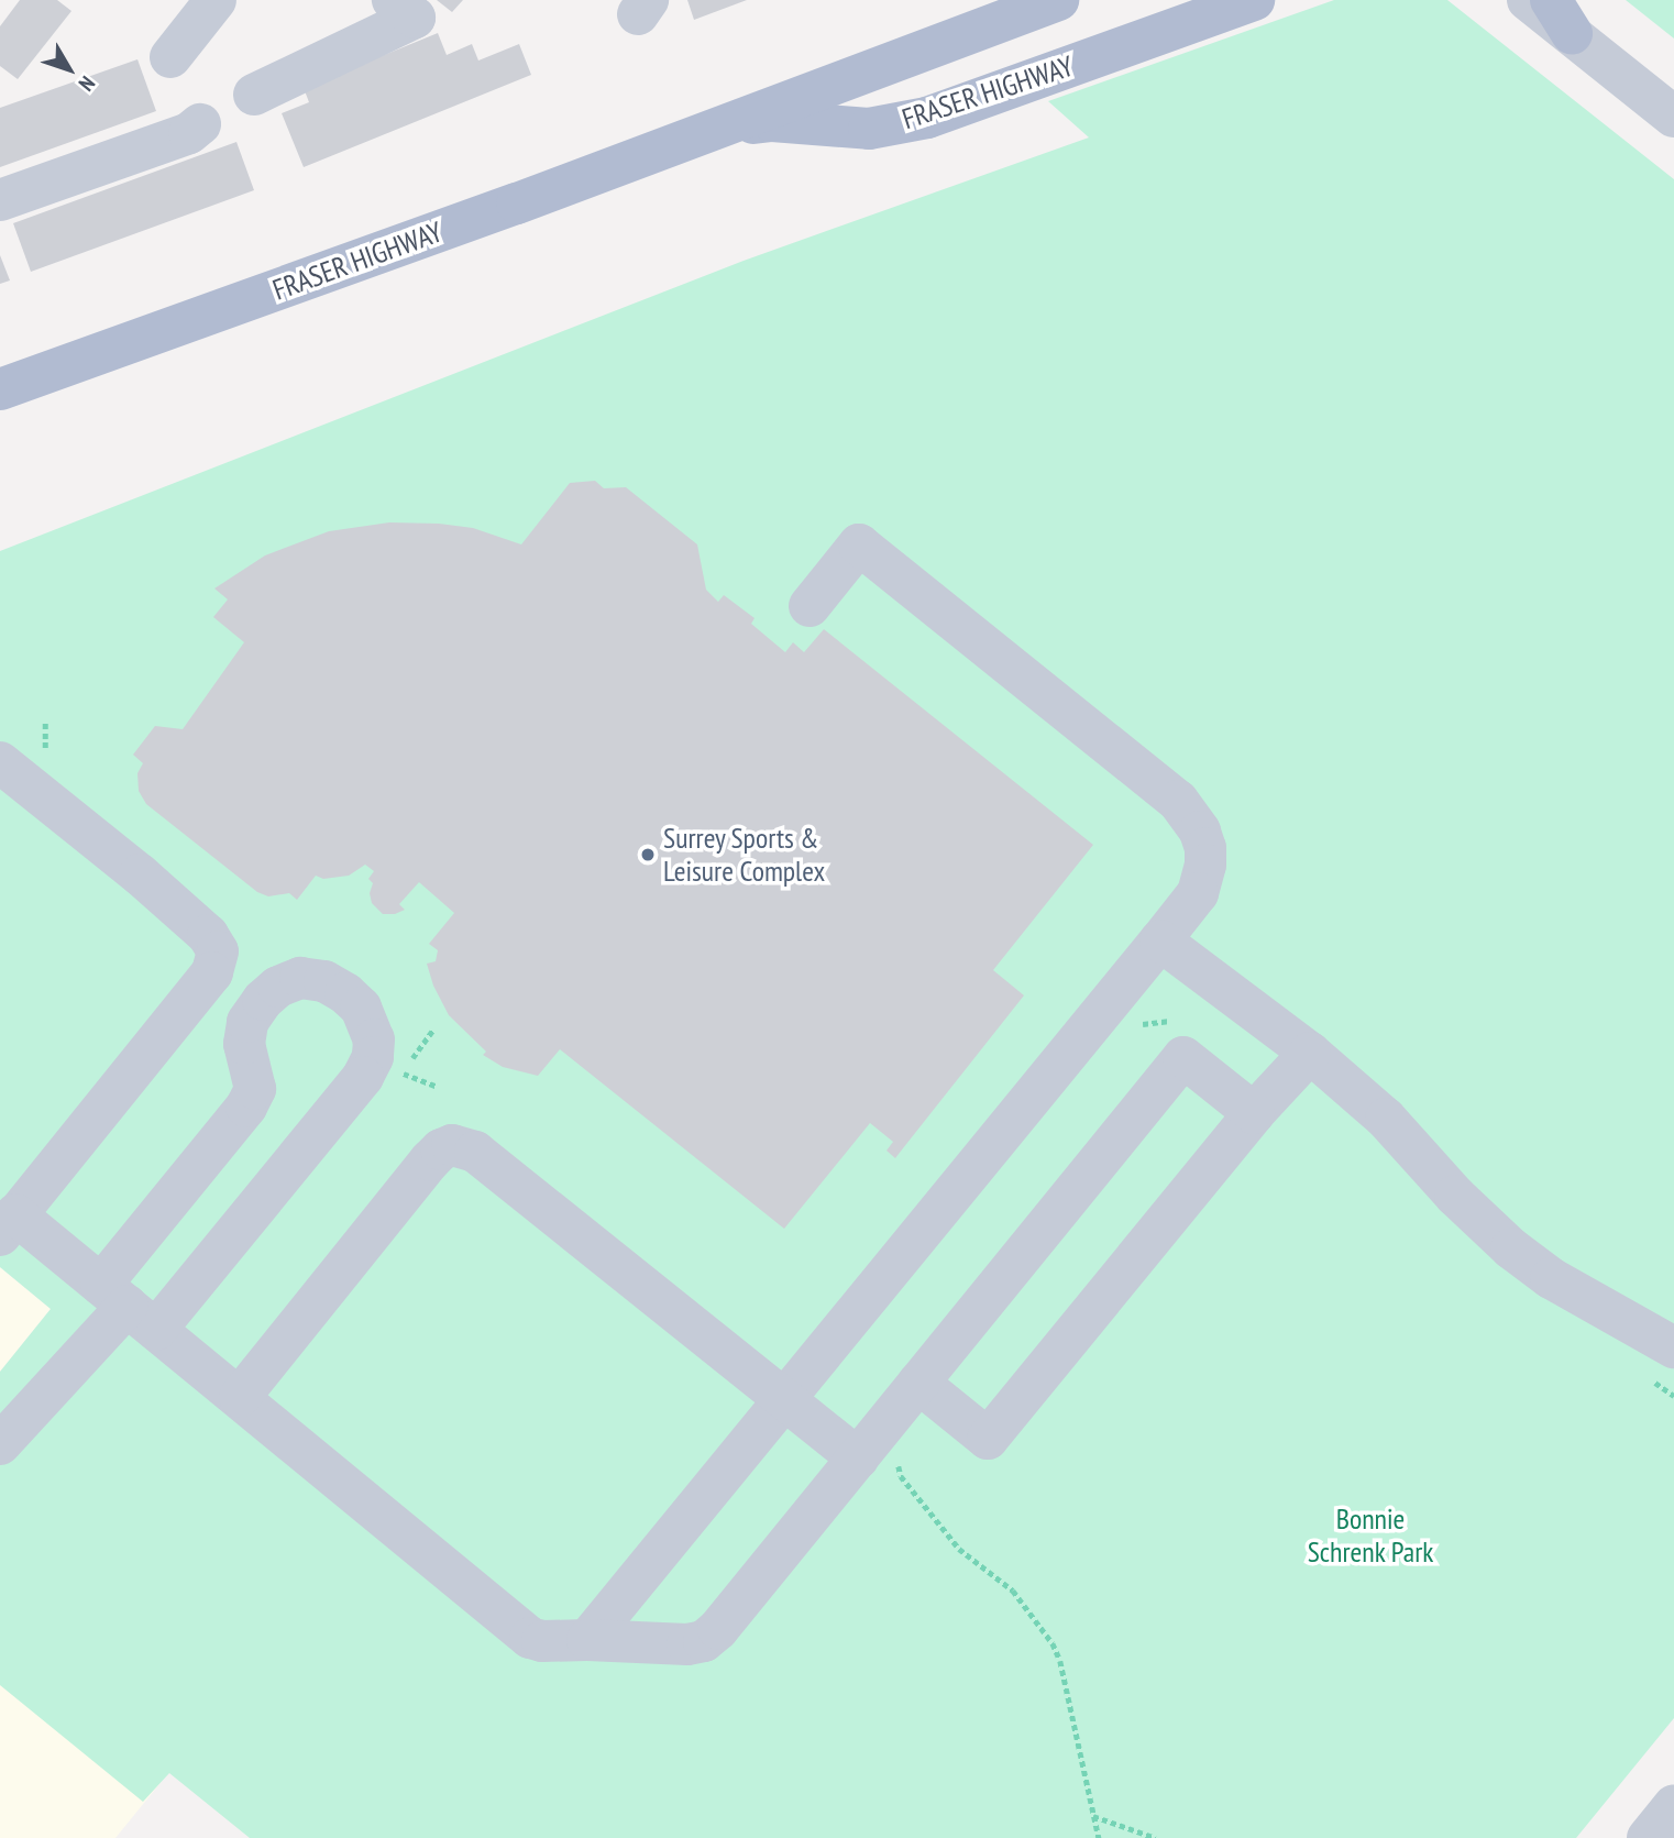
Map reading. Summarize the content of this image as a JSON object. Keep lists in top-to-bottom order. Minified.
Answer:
{"streets":{"main road":["FRASER HIGHWAY"]},"parks":["Bonnie Schrenk Park"],"places":["Surrey Sports & Leisure Complex"],"north":"bottom right"}
